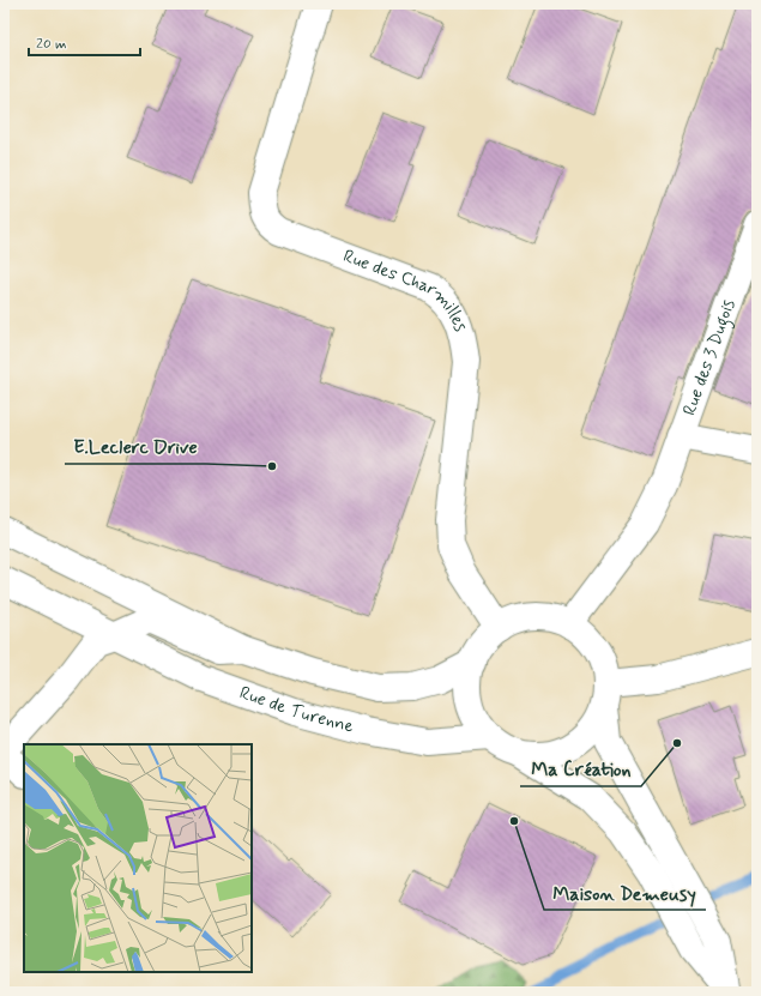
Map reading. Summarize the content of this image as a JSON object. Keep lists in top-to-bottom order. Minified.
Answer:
{"streets":{"main road":["Rue des Charmilles","Rue des 3 Dugois","Rue de Turenne"]},"crossings":[["Rue des Charmilles","Rue des 3 Dugois"],["Rue des Charmilles","Rue de Turenne"],["Rue des 3 Dugois","Rue de Turenne"]],"places":["E.Leclerc Drive","Ma Création","Maison Demeusy"],"scale_bar":"20 m"}
